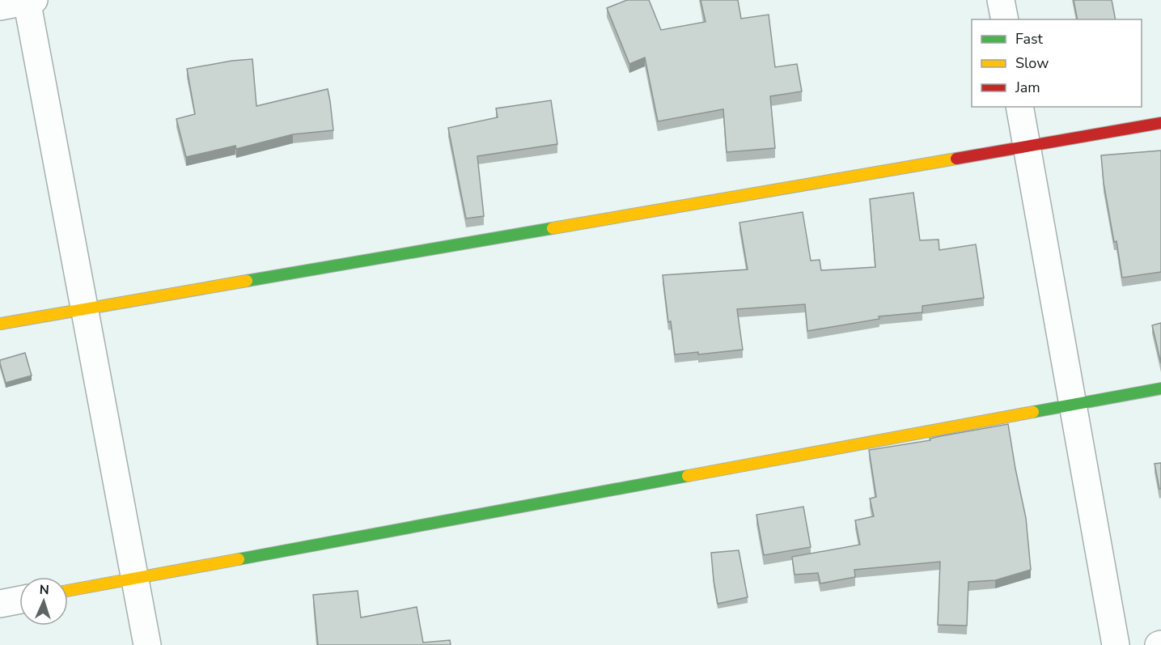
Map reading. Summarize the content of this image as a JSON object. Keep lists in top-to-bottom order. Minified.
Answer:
{"legend":["Fast","Slow","Jam"],"north":"top"}
